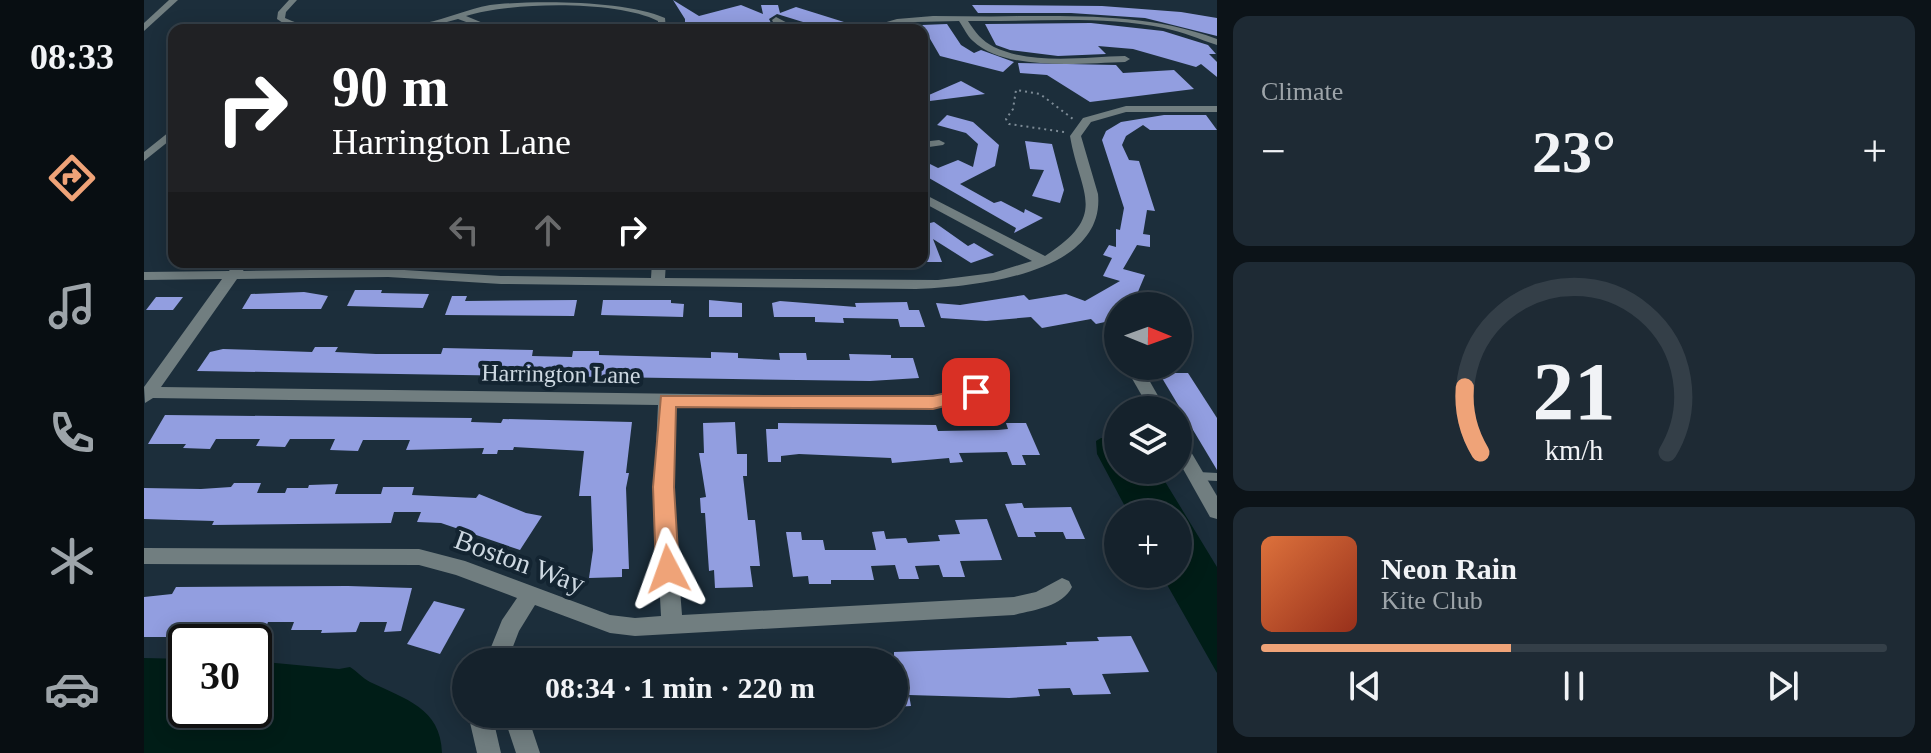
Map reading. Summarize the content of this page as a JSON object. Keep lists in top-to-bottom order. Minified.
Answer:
{"streets":{"street":["Harrington Lane","Boston Way"]},"north":"right","page":{"tabs":"08:33","tile":"Climate","turn":["90 m","Harrington Lane"],"heat":["−","23°","+"],"map_buttons":"+","song":["Neon Rain","Kite Club"],"limit":"30","trip":"08:34 · 1 min · 220 m","gauge":["21","km/h"]}}
